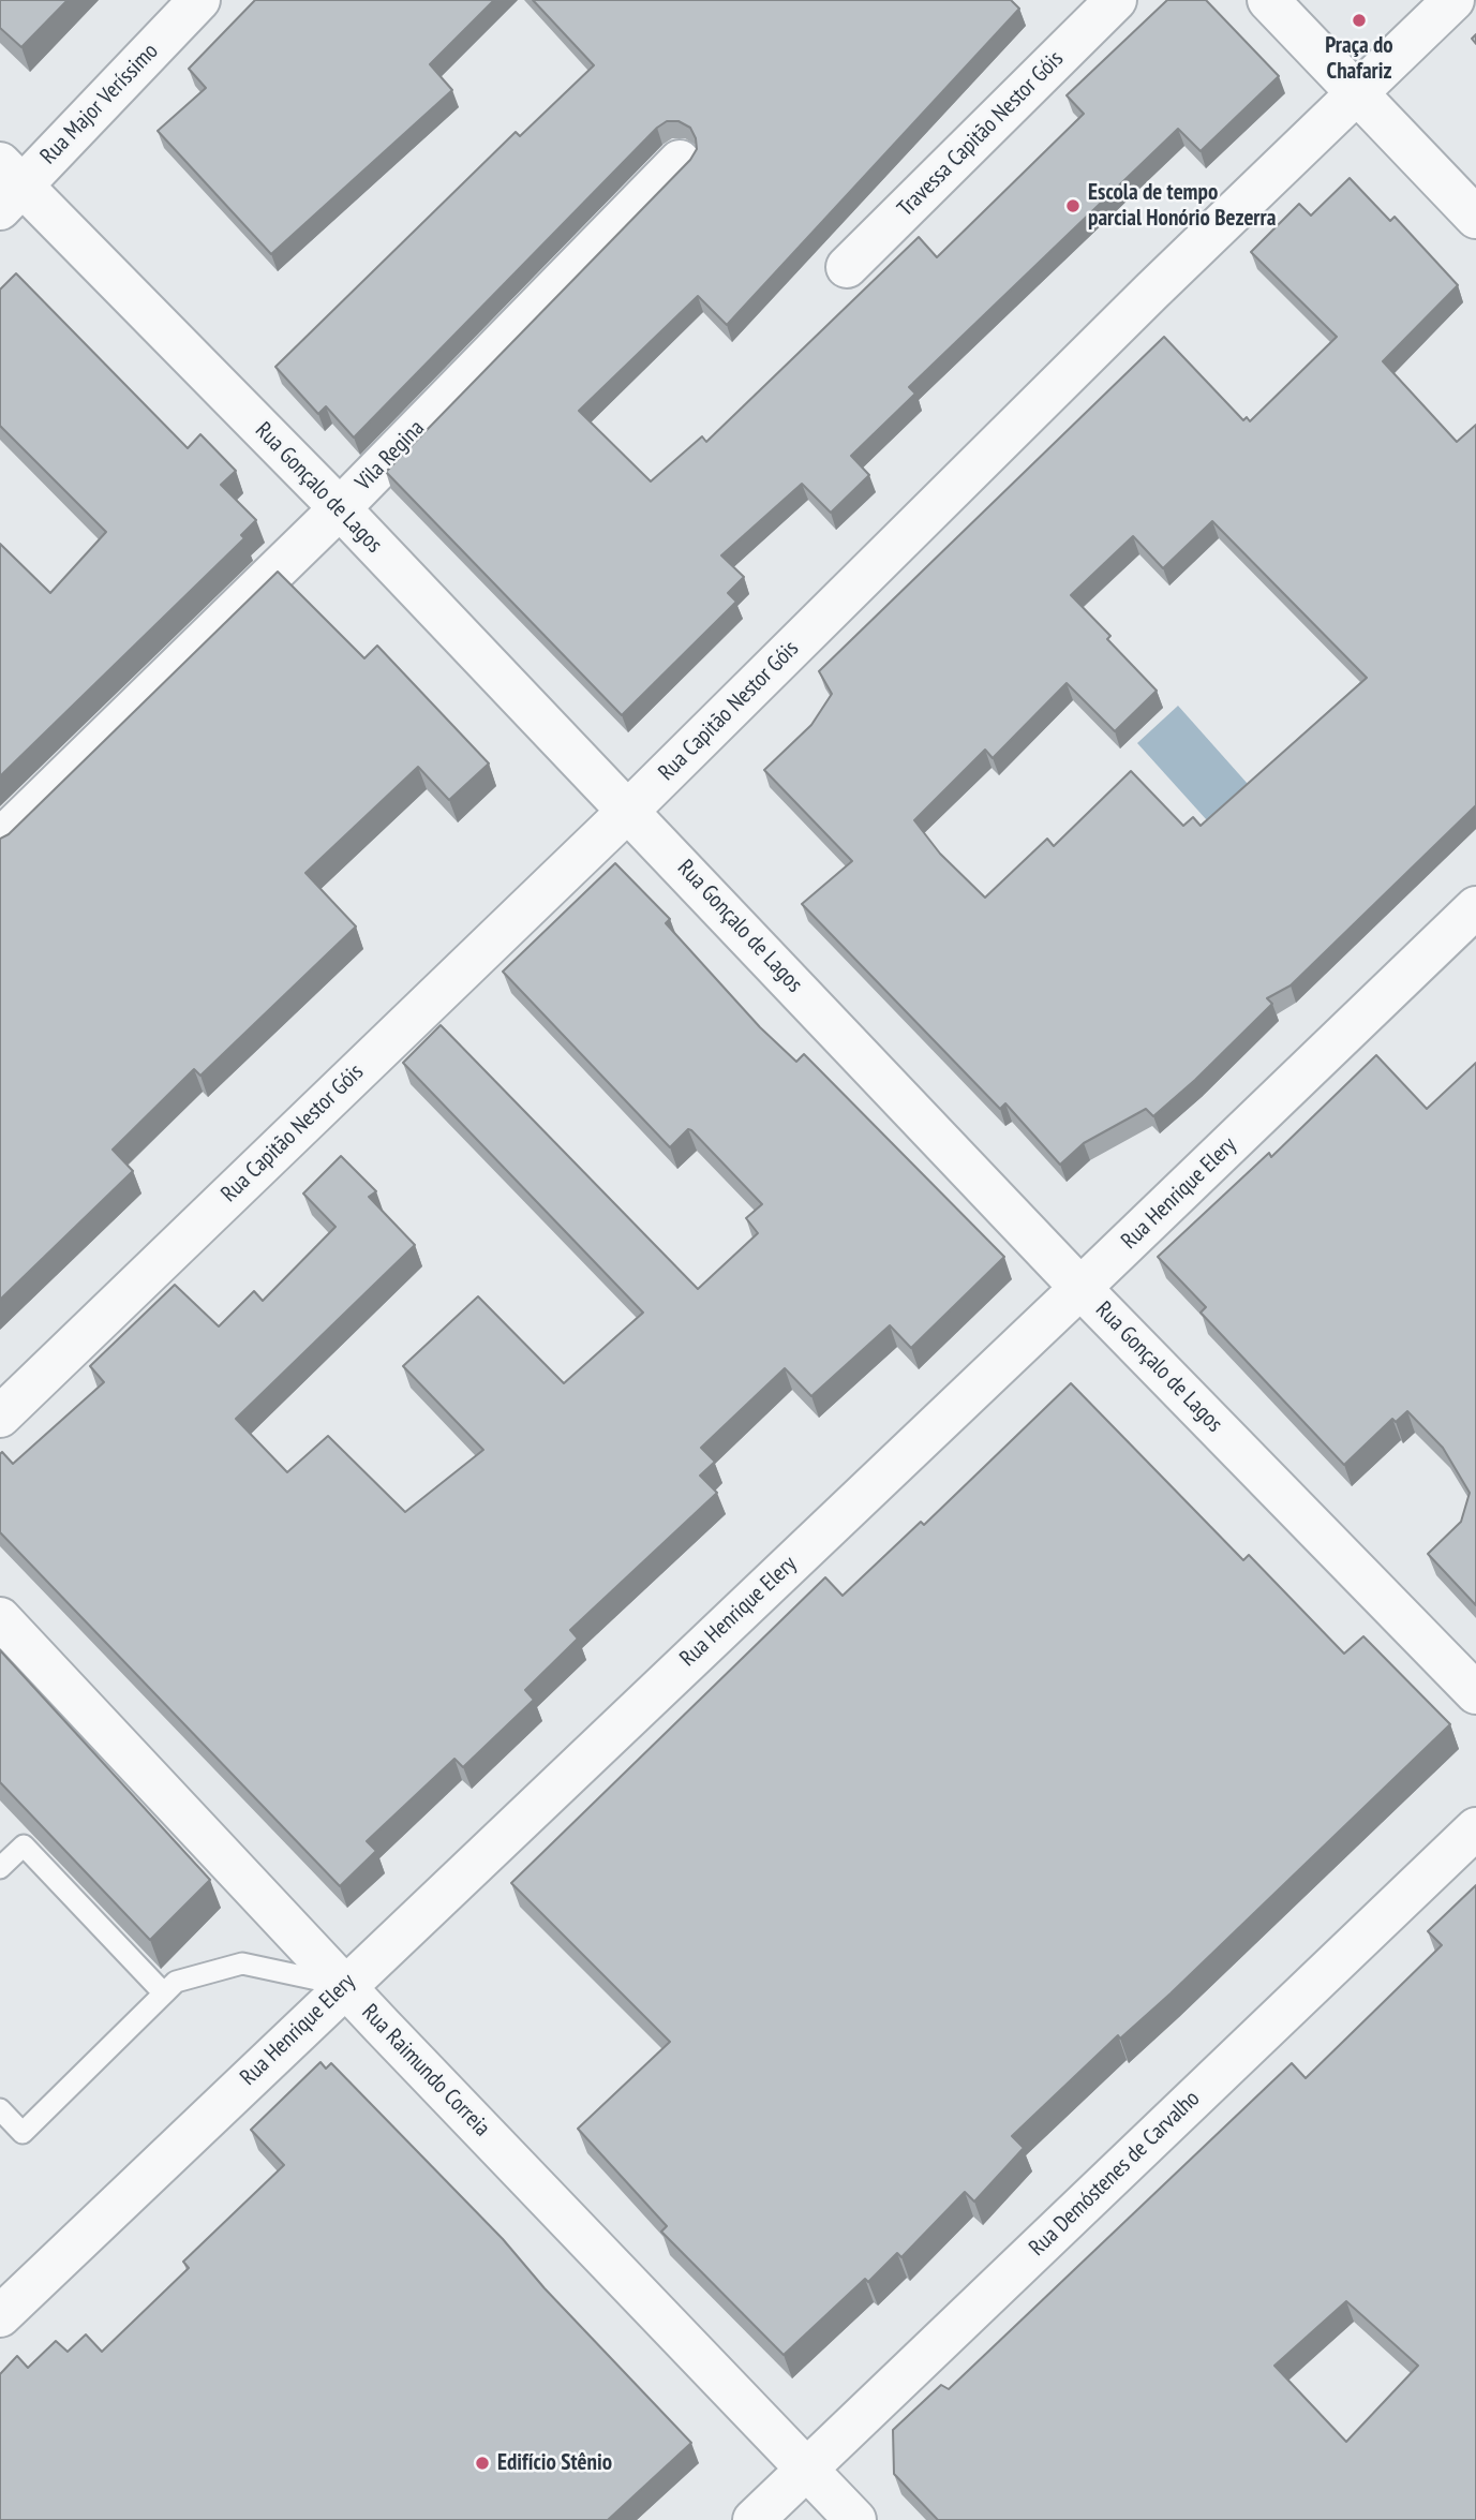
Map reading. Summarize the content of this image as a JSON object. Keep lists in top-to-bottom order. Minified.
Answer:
{"streets":{"street":["Rua Major Veríssimo","Travessa Capitão Nestor Góis","Vila Regina","Rua Gonçalo de Lagos","Rua Capitão Nestor Góis","Rua Henrique Elery","Rua Raimundo Correia","Rua Demóstenes de Carvalho"]},"crossings":[["Rua Major Veríssimo","Rua Gonçalo de Lagos"],["Vila Regina","Rua Gonçalo de Lagos"],["Rua Gonçalo de Lagos","Rua Capitão Nestor Góis"],["Rua Gonçalo de Lagos","Rua Henrique Elery"],["Rua Henrique Elery","Rua Raimundo Correia"],["Rua Raimundo Correia","Rua Demóstenes de Carvalho"]],"places":["Praça do Chafariz","Escola de tempo parcial Honório Bezerra","Edifício Stênio"]}
